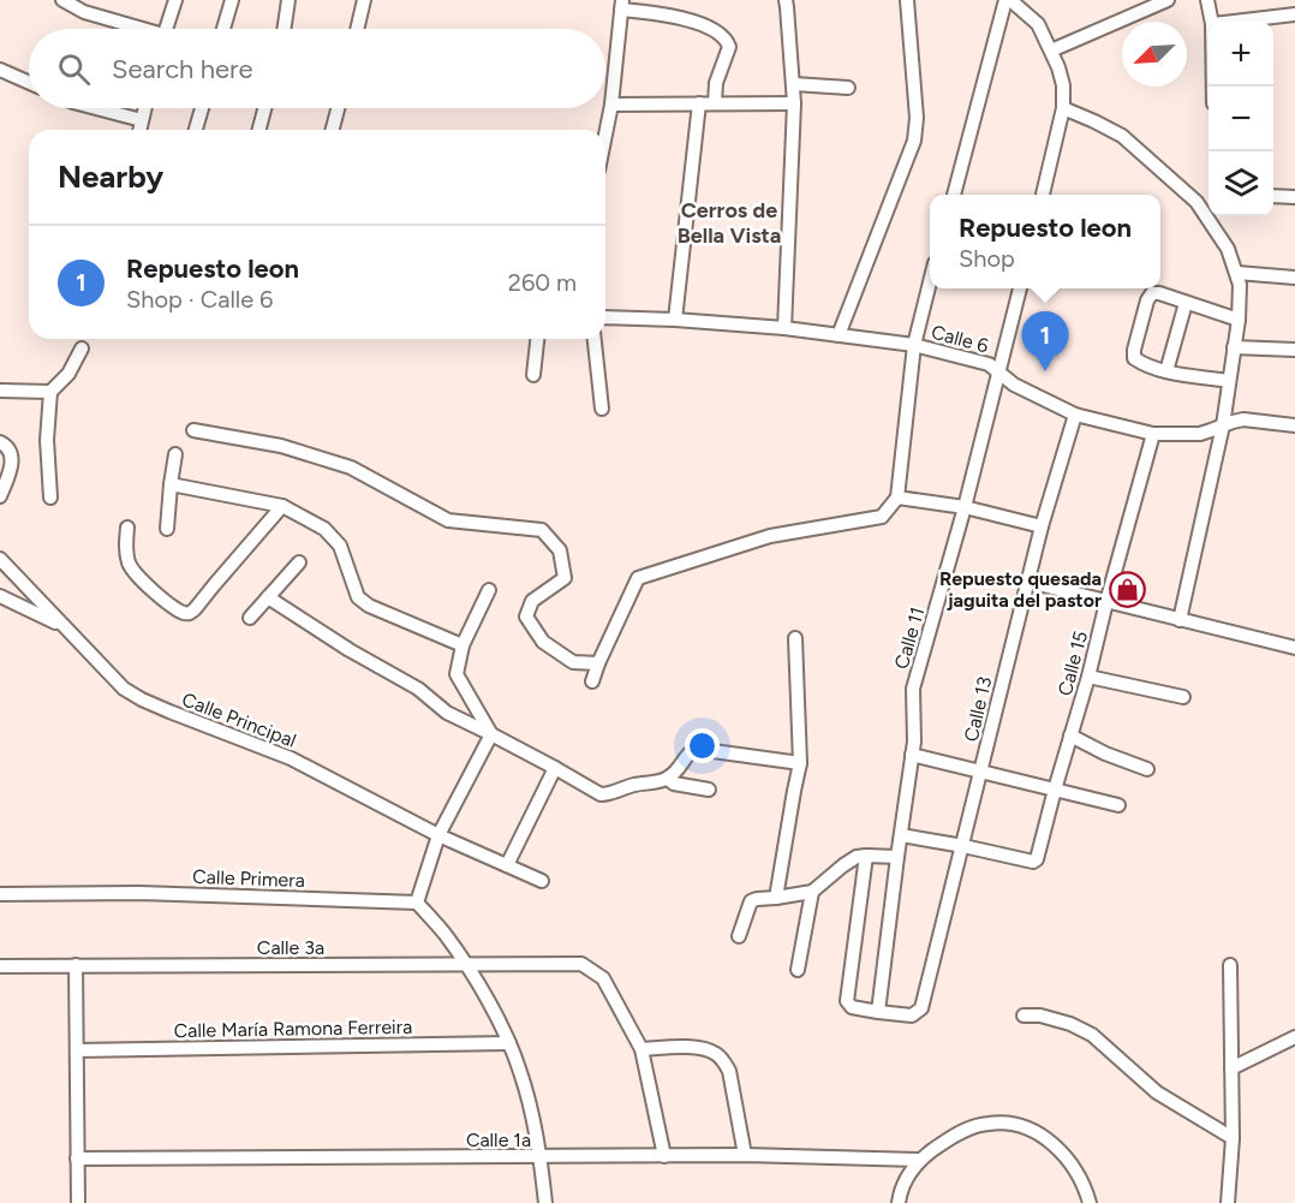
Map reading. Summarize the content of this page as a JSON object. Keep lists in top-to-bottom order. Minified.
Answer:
{"streets":{"street":["Calle 6","Calle 11","Calle 15","Calle 13","Calle Principal","Calle Primera","Calle 3a","Calle María Ramona Ferreira","Calle 1a"]},"crossings":[["Calle 6","Calle 11"],["Calle 6","Calle 15"],["Calle 6","Calle 13"],["Calle 11","Calle 13"],["Calle 15","Calle 13"]],"districts":["Cerros de Bella Vista"],"places":{"shop":["Repuesto quesada jaguita del pastor"]},"north":"bottom left","page":{"map_buttons":["+","−"],"search":"Search here","heading":"Nearby","popup":["Repuesto leon","Shop"],"list":[{"mark":"1","name":"Repuesto leon","note":"Shop · Calle 6","value":"260 m"}],"pins":"1"}}
